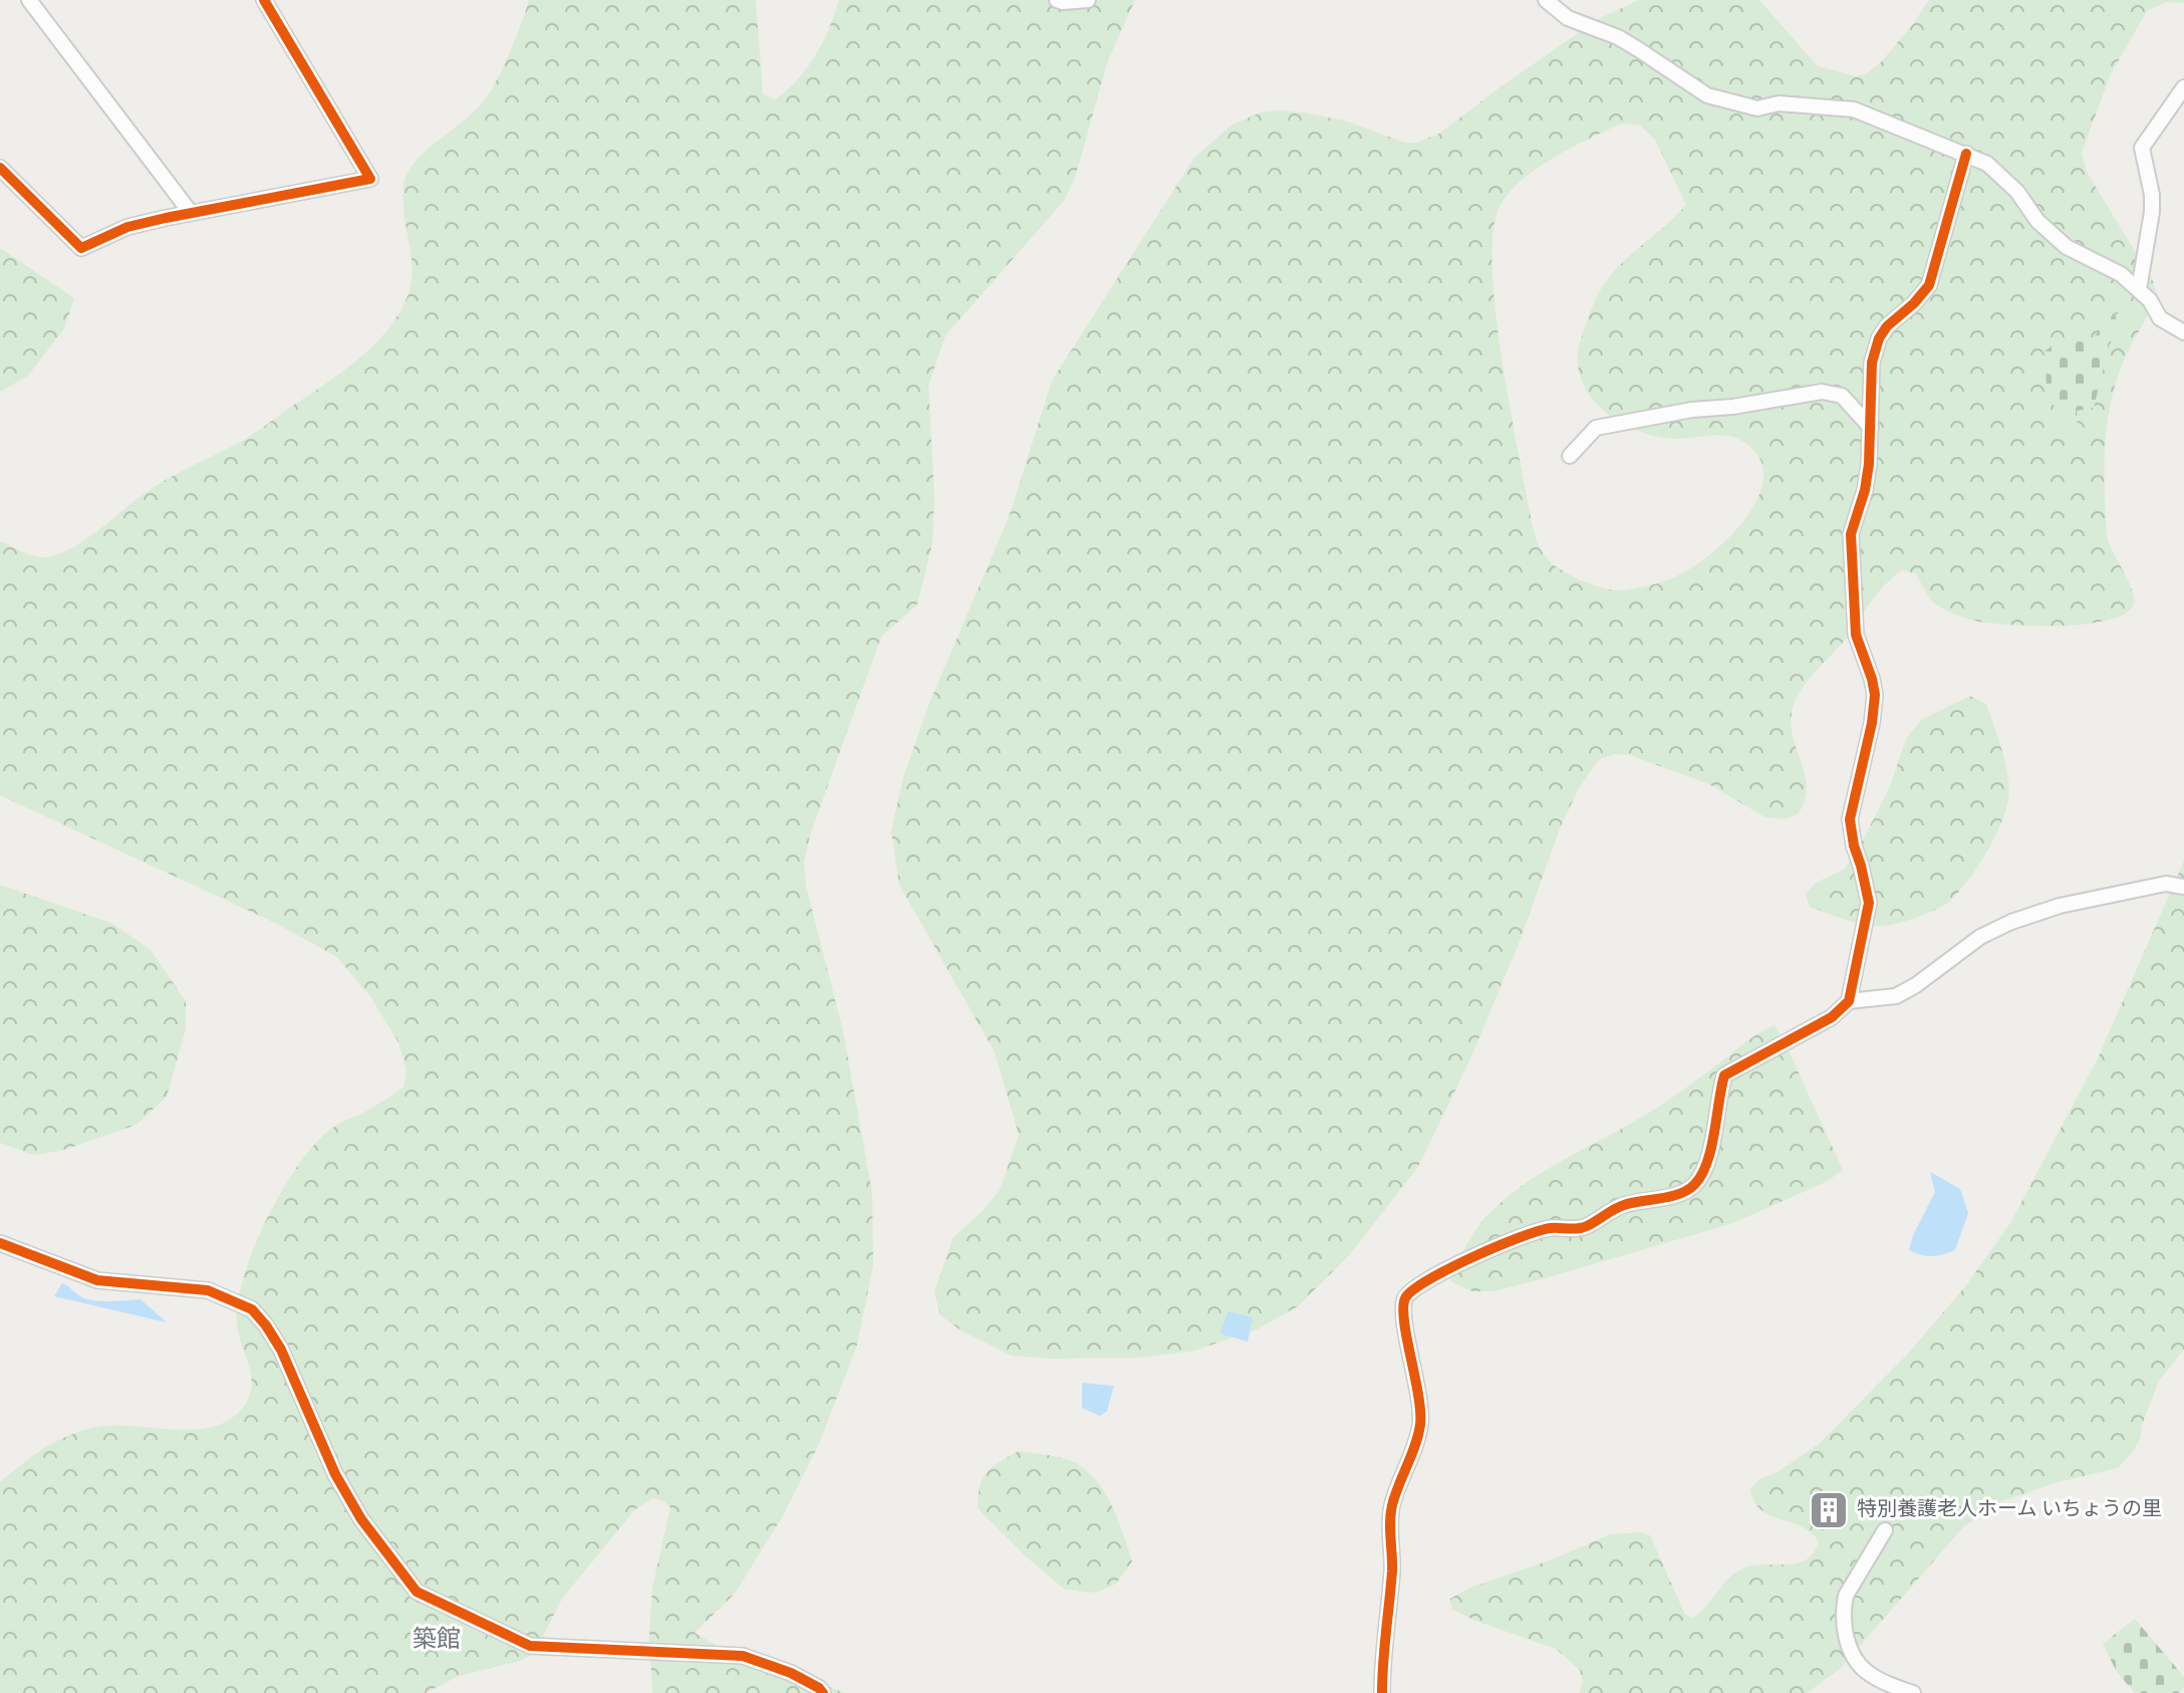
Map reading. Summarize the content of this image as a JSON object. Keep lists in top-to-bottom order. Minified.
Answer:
{"districts":["築館"],"places":{"building":["特別養護老人ホーム いちょうの里"]}}
